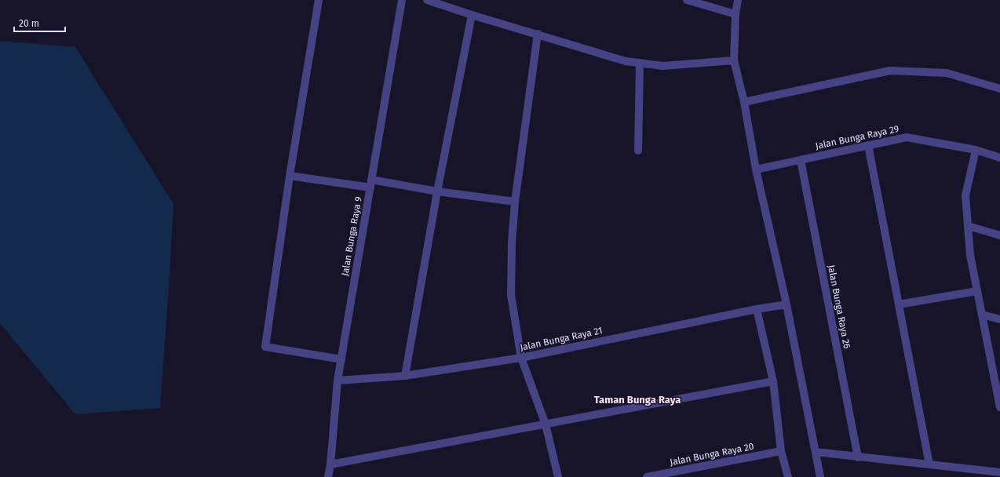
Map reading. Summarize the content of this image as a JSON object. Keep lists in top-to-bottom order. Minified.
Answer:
{"streets":{"street":["Jalan Bunga Raya 29","Jalan Bunga Raya 9","Jalan Bunga Raya 26","Jalan Bunga Raya 21","Jalan Bunga Raya 20"]},"crossings":[["Jalan Bunga Raya 29","Jalan Bunga Raya 26"],["Jalan Bunga Raya 9","Jalan Bunga Raya 21"]],"districts":["Taman Bunga Raya"],"scale_bar":"20 m"}
